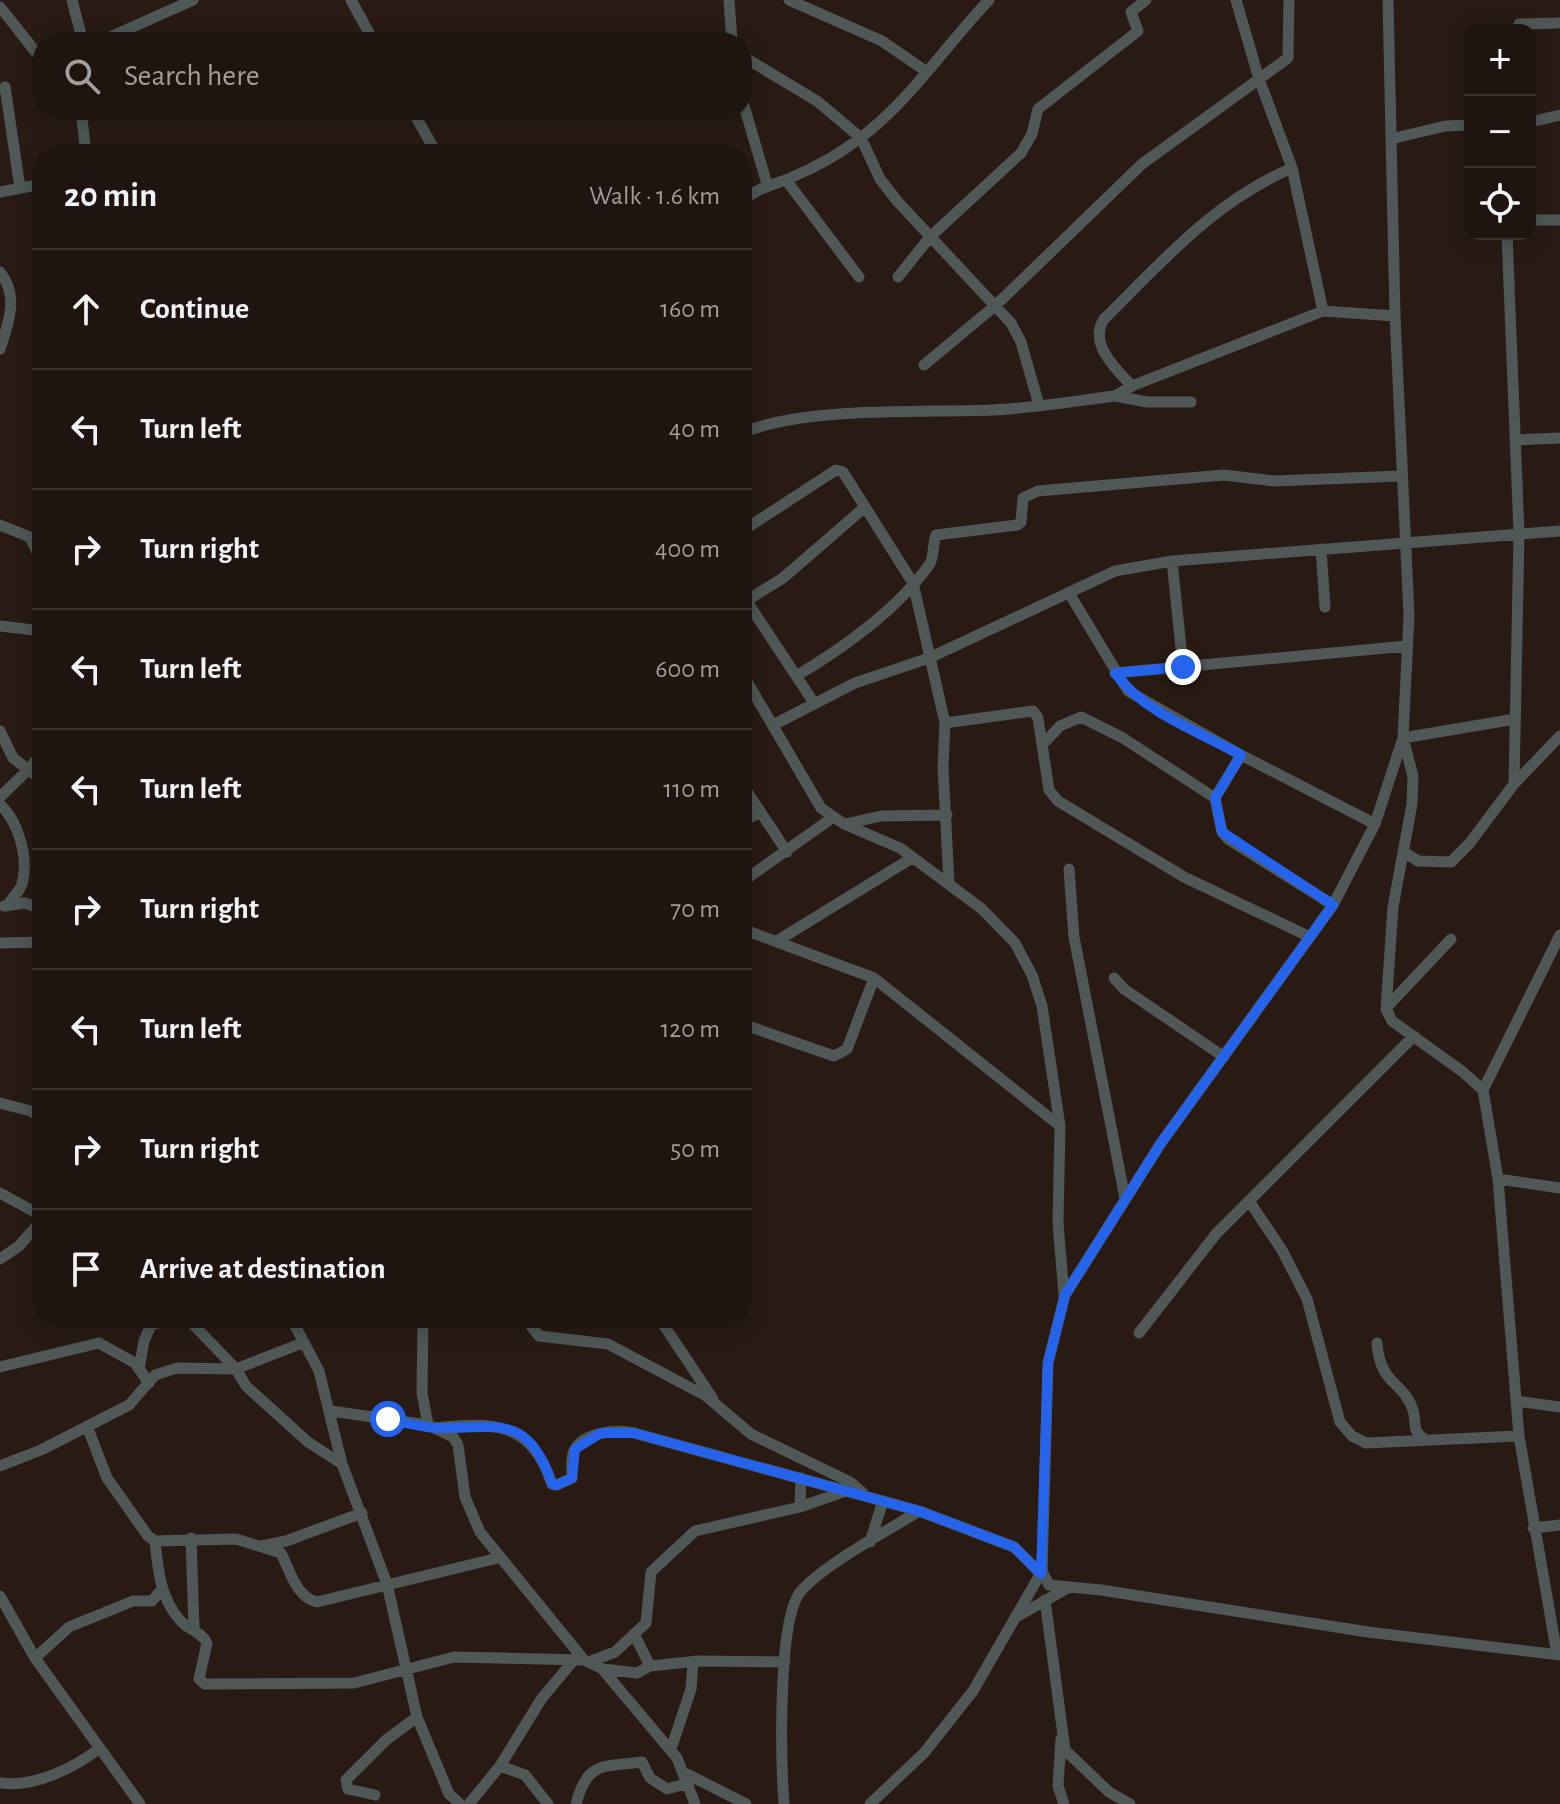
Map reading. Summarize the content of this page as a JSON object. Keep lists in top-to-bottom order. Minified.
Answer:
{"page":{"map_buttons":["+","−"],"search":"Search here","heading":["20 min","Walk · 1.6 km"],"list":[["Continue","160 m"],["Turn left","40 m"],["Turn right","400 m"],["Turn left","600 m"],["Turn left","110 m"],["Turn right","70 m"],["Turn left","120 m"],["Turn right","50 m"],"Arrive at destination"]}}
